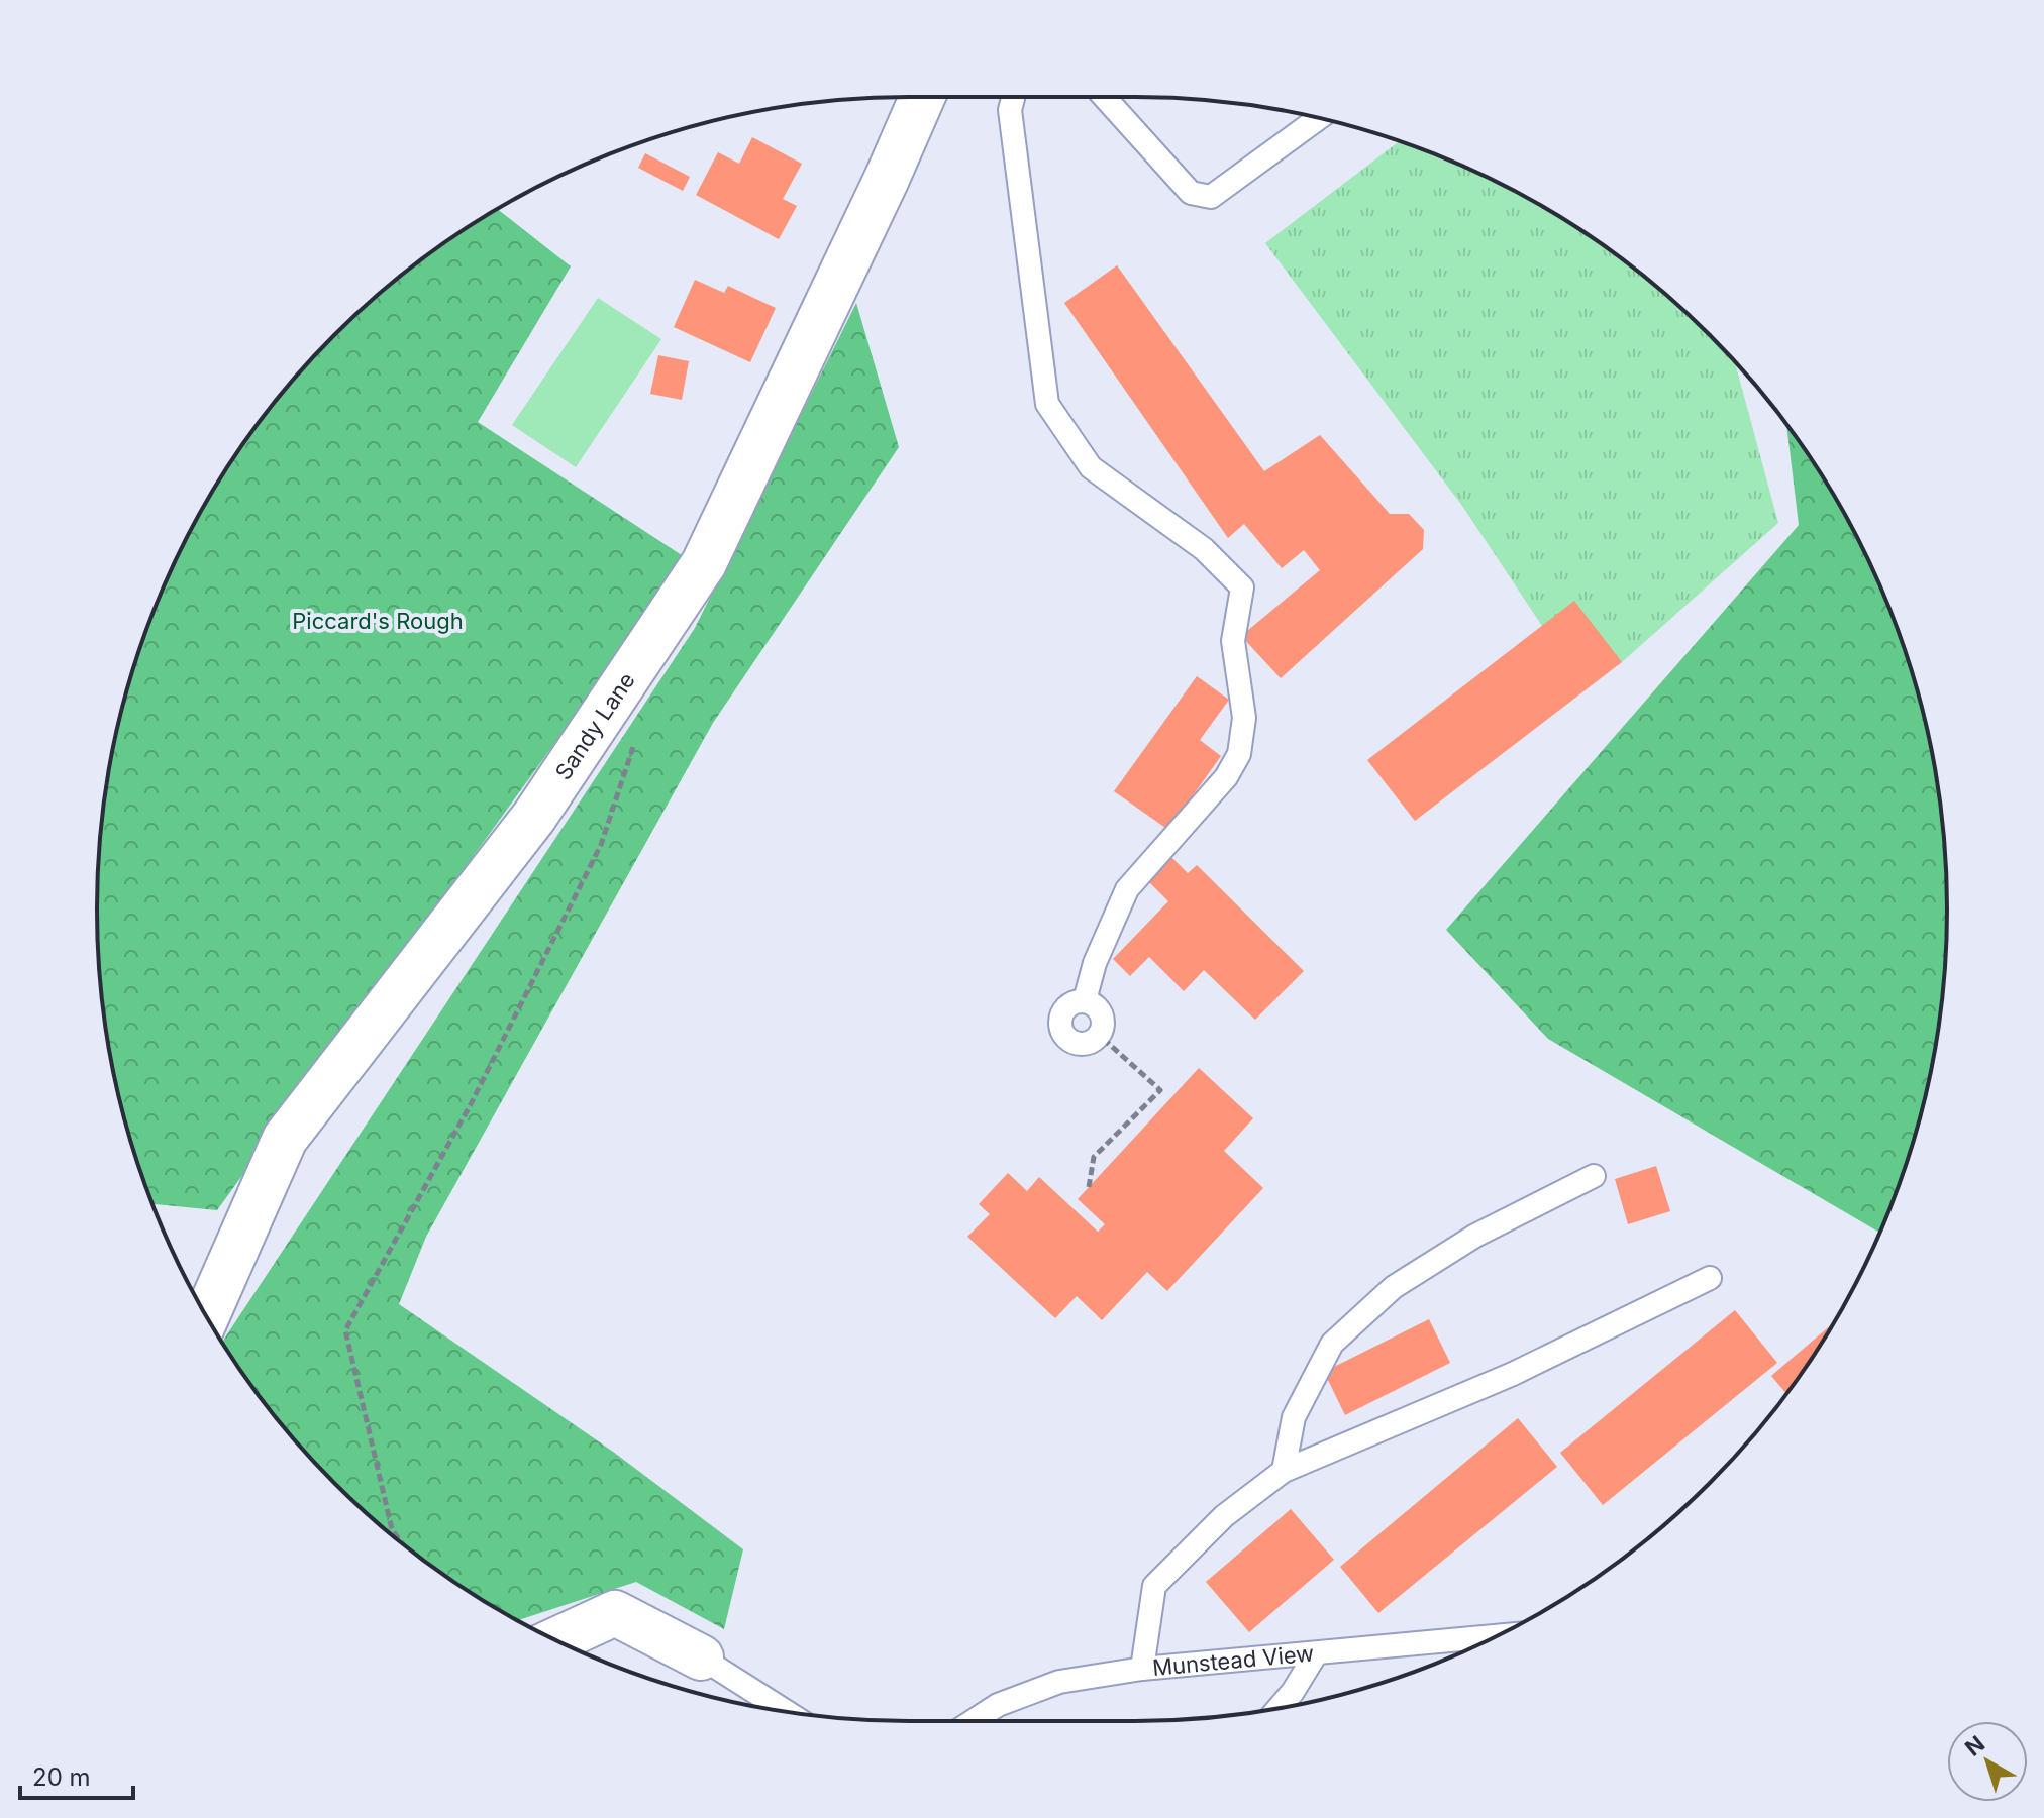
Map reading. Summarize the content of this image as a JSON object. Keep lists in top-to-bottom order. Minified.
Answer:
{"streets":{"street":["Sandy Lane"],"lane":["Munstead View"]},"parks":["Piccard's Rough"],"scale_bar":"20 m","north":"top left"}
